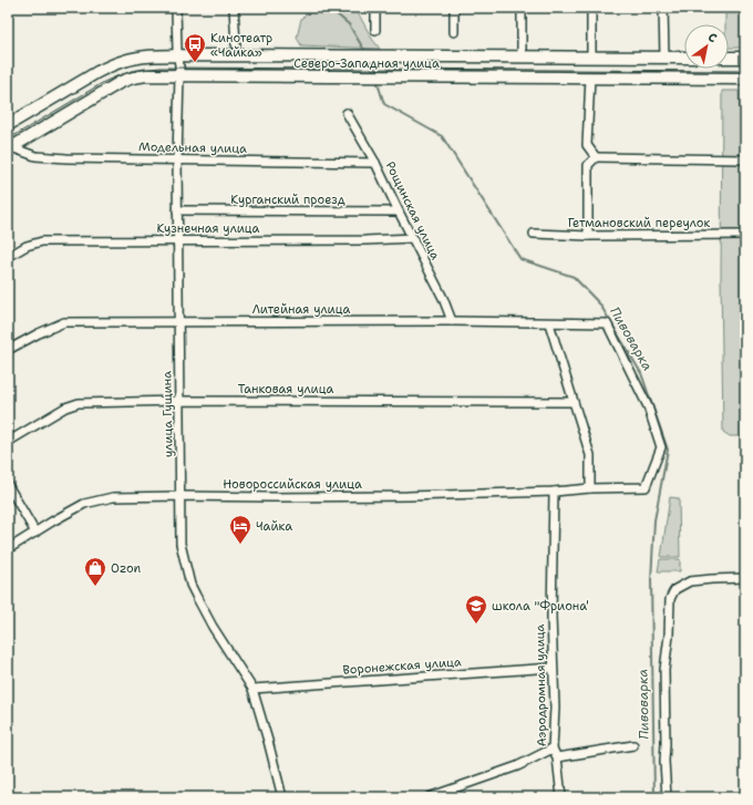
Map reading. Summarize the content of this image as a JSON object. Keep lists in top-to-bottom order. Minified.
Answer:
{"streets":{"main road":["Северо-Западная улица"],"street":["Модельная улица","Курганский проезд","Рощинская улица","Гетмановский переулок","Кузнечная улица","Литейная улица","Танковая улица","улица Гущина","Новороссийская улица","Воронежская улица","Аэродромная улица"]},"crossings":[["Северо-Западная улица","Модельная улица"],["Северо-Западная улица","улица Гущина"],["Модельная улица","Рощинская улица"],["Модельная улица","улица Гущина"],["Курганский проезд","Рощинская улица"],["Курганский проезд","улица Гущина"],["Рощинская улица","Кузнечная улица"],["Рощинская улица","Литейная улица"],["Кузнечная улица","улица Гущина"],["Литейная улица","улица Гущина"],["Литейная улица","Новороссийская улица"],["Танковая улица","улица Гущина"],["улица Гущина","Новороссийская улица"],["улица Гущина","Воронежская улица"],["Новороссийская улица","Аэродромная улица"],["Воронежская улица","Аэродромная улица"]],"water":["Пивоварка"],"places":{"bus stop":["Кинотеатр «Чайка»"],"hotel":["Чайка"],"shop":["Ozon"],"school or university":["школа \"Фриона'"]},"north":"top right"}
